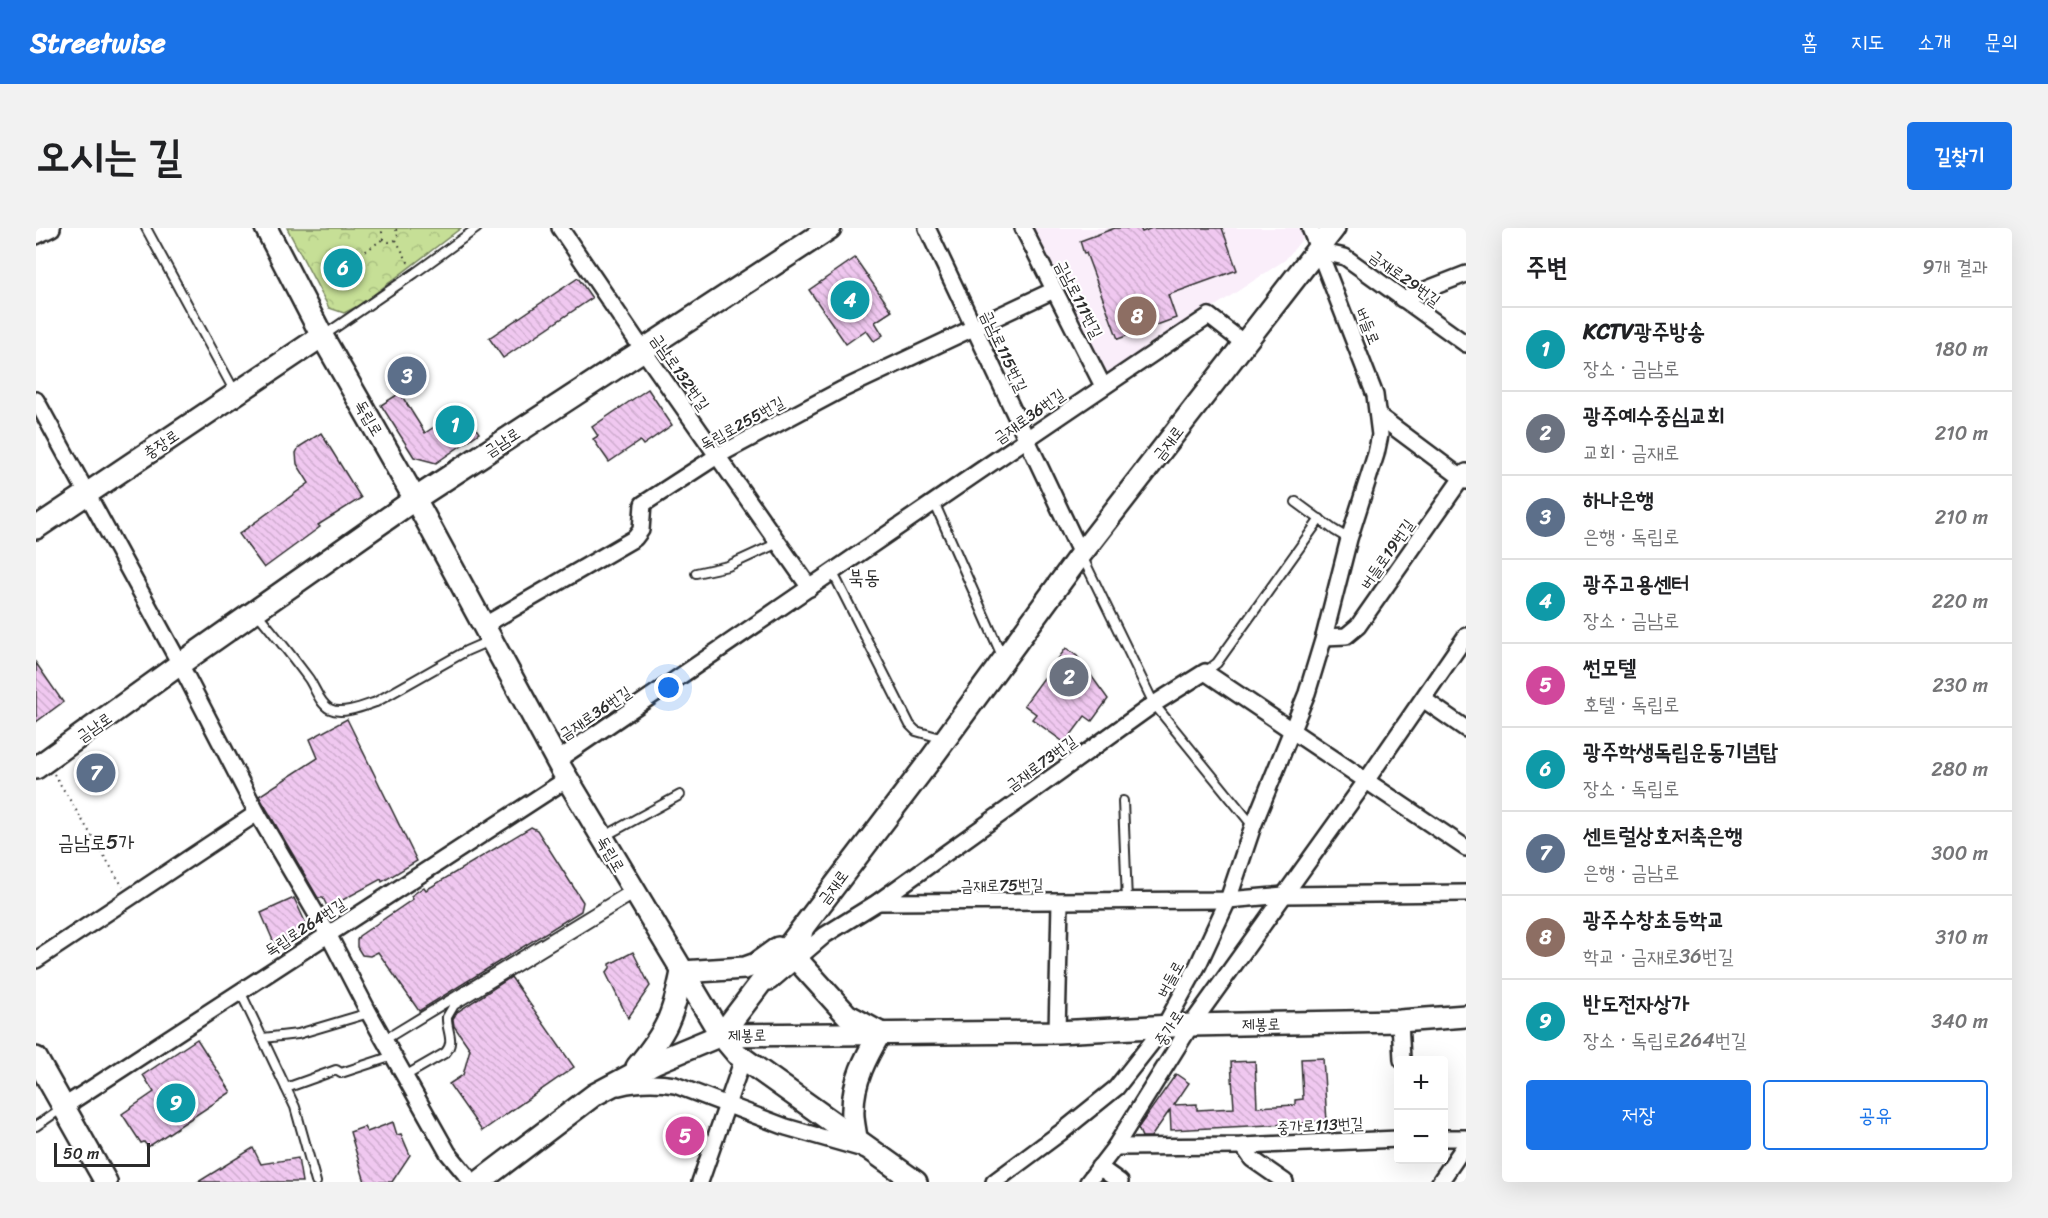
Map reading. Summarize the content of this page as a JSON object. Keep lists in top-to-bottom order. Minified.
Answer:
{"streets":{"street":["금재로29번길","금남로111번길","버들로","금남로115번길","금남로132번길","금재로36번길","독립로","독립로255번길","금남로","금재로","충장로","버들로19번길","금재로73번길","금재로75번길","독립로264번길","제봉로","중가로","중가로113번길"]},"crossings":[["금재로29번길","버들로"],["금재로29번길","금재로"],["금남로111번길","금재로36번길"],["금남로111번길","독립로255번길"],["버들로","금재로"],["버들로","버들로19번길"],["버들로","금재로75번길"],["버들로","제봉로"],["금남로115번길","금재로36번길"],["금남로115번길","독립로255번길"],["금남로115번길","금재로"],["금남로132번길","금재로36번길"],["금남로132번길","독립로255번길"],["금남로132번길","금남로"],["금재로36번길","독립로"],["금재로36번길","금재로"],["금재로36번길","독립로264번길"],["독립로","독립로255번길"],["독립로","금남로"],["독립로","금재로"],["독립로","충장로"],["독립로","독립로264번길"],["독립로","제봉로"],["금재로","금재로73번길"],["금재로","제봉로"],["금재로73번길","금재로75번길"],["금재로75번길","중가로"],["제봉로","중가로"],["중가로","중가로113번길"]],"districts":["북동","금남로5가"],"scale_bar":"50 m","page":{"header":"Streetwise","nav":["홈","지도","소개","문의"],"title":"오시는 길","buttons":["길찾기",["저장","공유"]],"heading":["주변","9개 결과"],"pins":["6","4","8","3","1","2","7","9","5"],"list":[{"mark":"1","name":"KCTV광주방송","note":"장소 · 금남로","value":"180 m"},{"mark":"2","name":"광주예수중심교회","note":"교회 · 금재로","value":"210 m"},{"mark":"3","name":"하나은행","note":"은행 · 독립로","value":"210 m"},{"mark":"4","name":"광주고용센터","note":"장소 · 금남로","value":"220 m"},{"mark":"5","name":"썬모텔","note":"호텔 · 독립로","value":"230 m"},{"mark":"6","name":"광주학생독립운동기념탑","note":"장소 · 독립로","value":"280 m"},{"mark":"7","name":"센트럴상호저축은행","note":"은행 · 금남로","value":"300 m"},{"mark":"8","name":"광주수창초등학교","note":"학교 · 금재로36번길","value":"310 m"},{"mark":"9","name":"반도전자상가","note":"장소 · 독립로264번길","value":"340 m"}],"map_buttons":["+","−"],"scale":"50 m"}}
